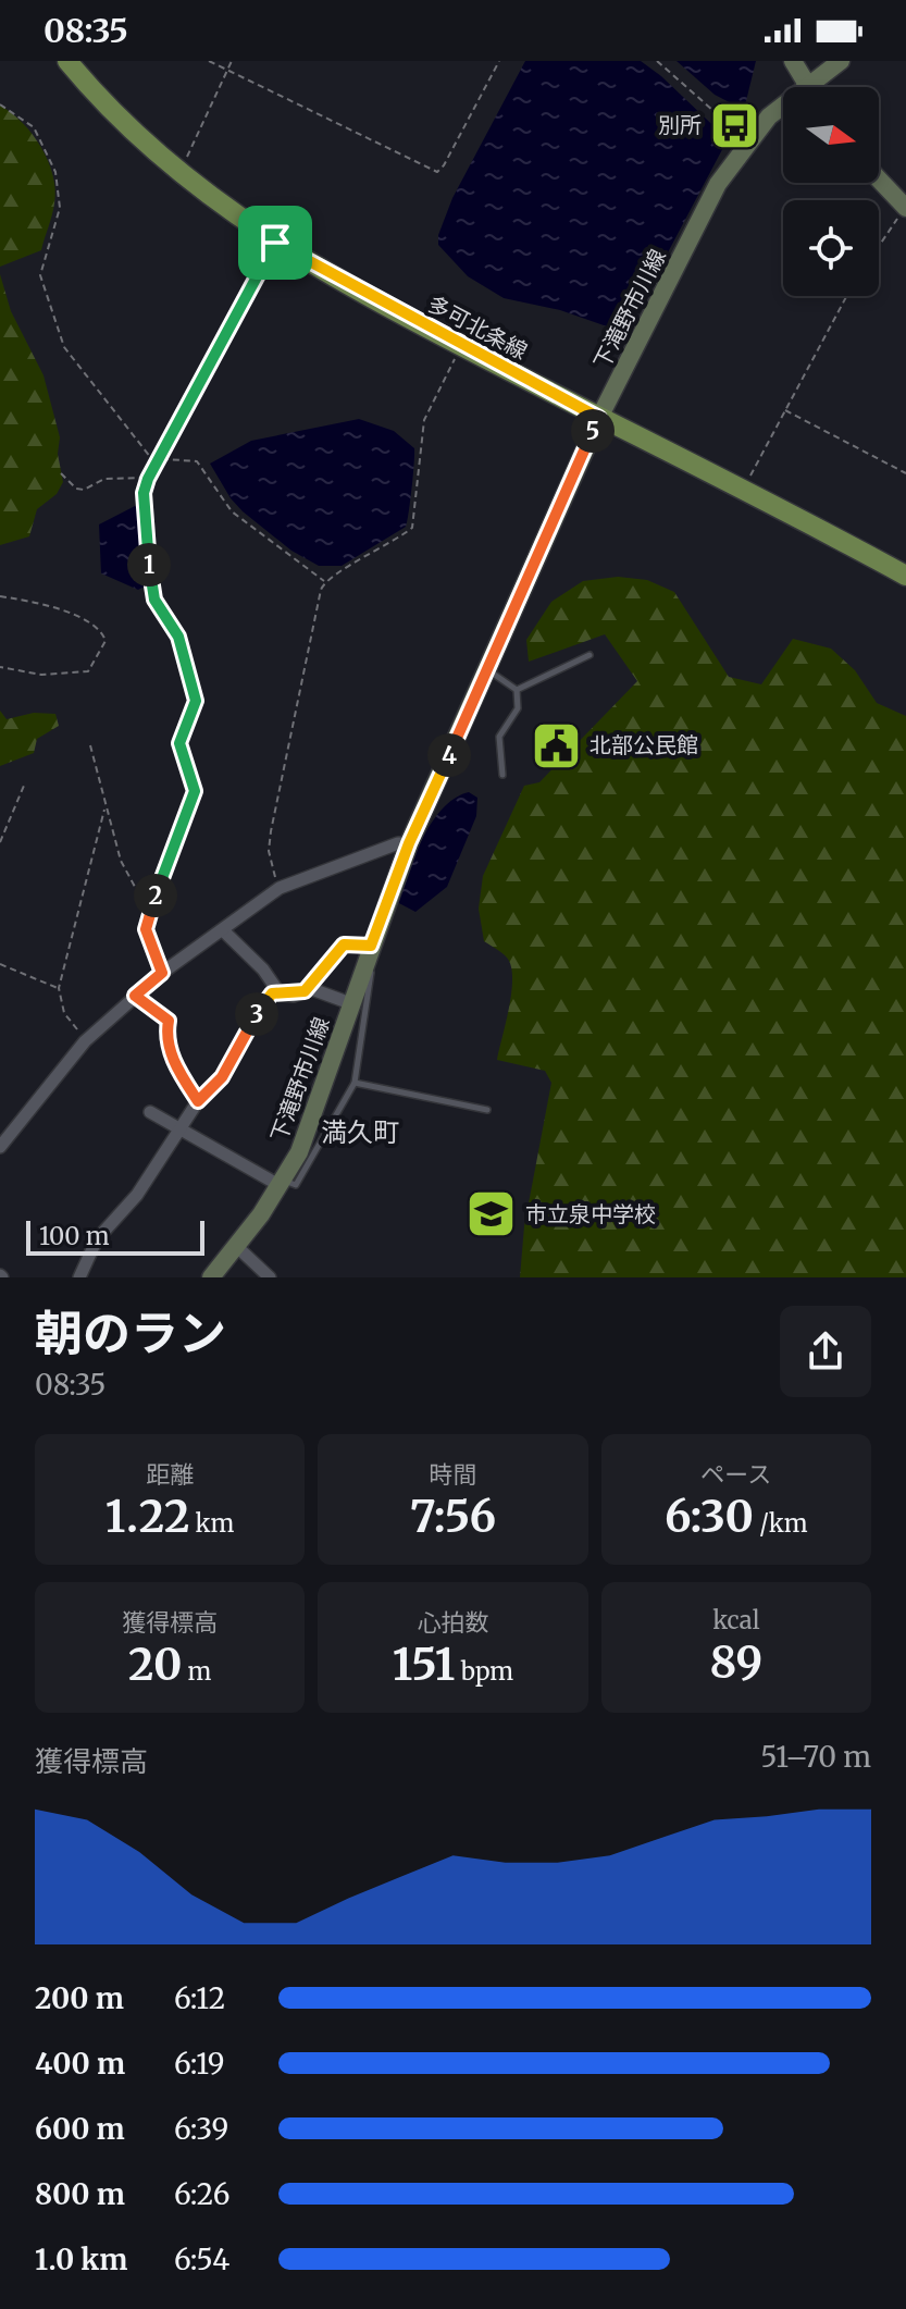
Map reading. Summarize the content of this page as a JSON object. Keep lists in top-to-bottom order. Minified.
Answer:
{"streets":{"main road":["下滝野市川線","多可北条線"]},"crossings":[["下滝野市川線","多可北条線"]],"districts":["満久町"],"places":{"bus stop":["別所"],"public building":["北部公民館"],"school or university":["市立泉中学校"]},"scale_bar":"100 m","north":"right","page":{"status":"08:35","pins":["5","1","4","2","3"],"scale":"100 m","heading":["朝のラン","08:35"],"stats":[["距離","1.22 km"],["時間","7:56"],["ペース","6:30 /km"],["獲得標高","20 m"],["心拍数","151 bpm"],["kcal","89"]],"chart":["獲得標高","51–70 m"],"list":[{"name":"200 m","note":"6:12"},{"name":"400 m","note":"6:19"},{"name":"600 m","note":"6:39"},{"name":"800 m","note":"6:26"},{"name":"1.0 km","note":"6:54"}]}}
